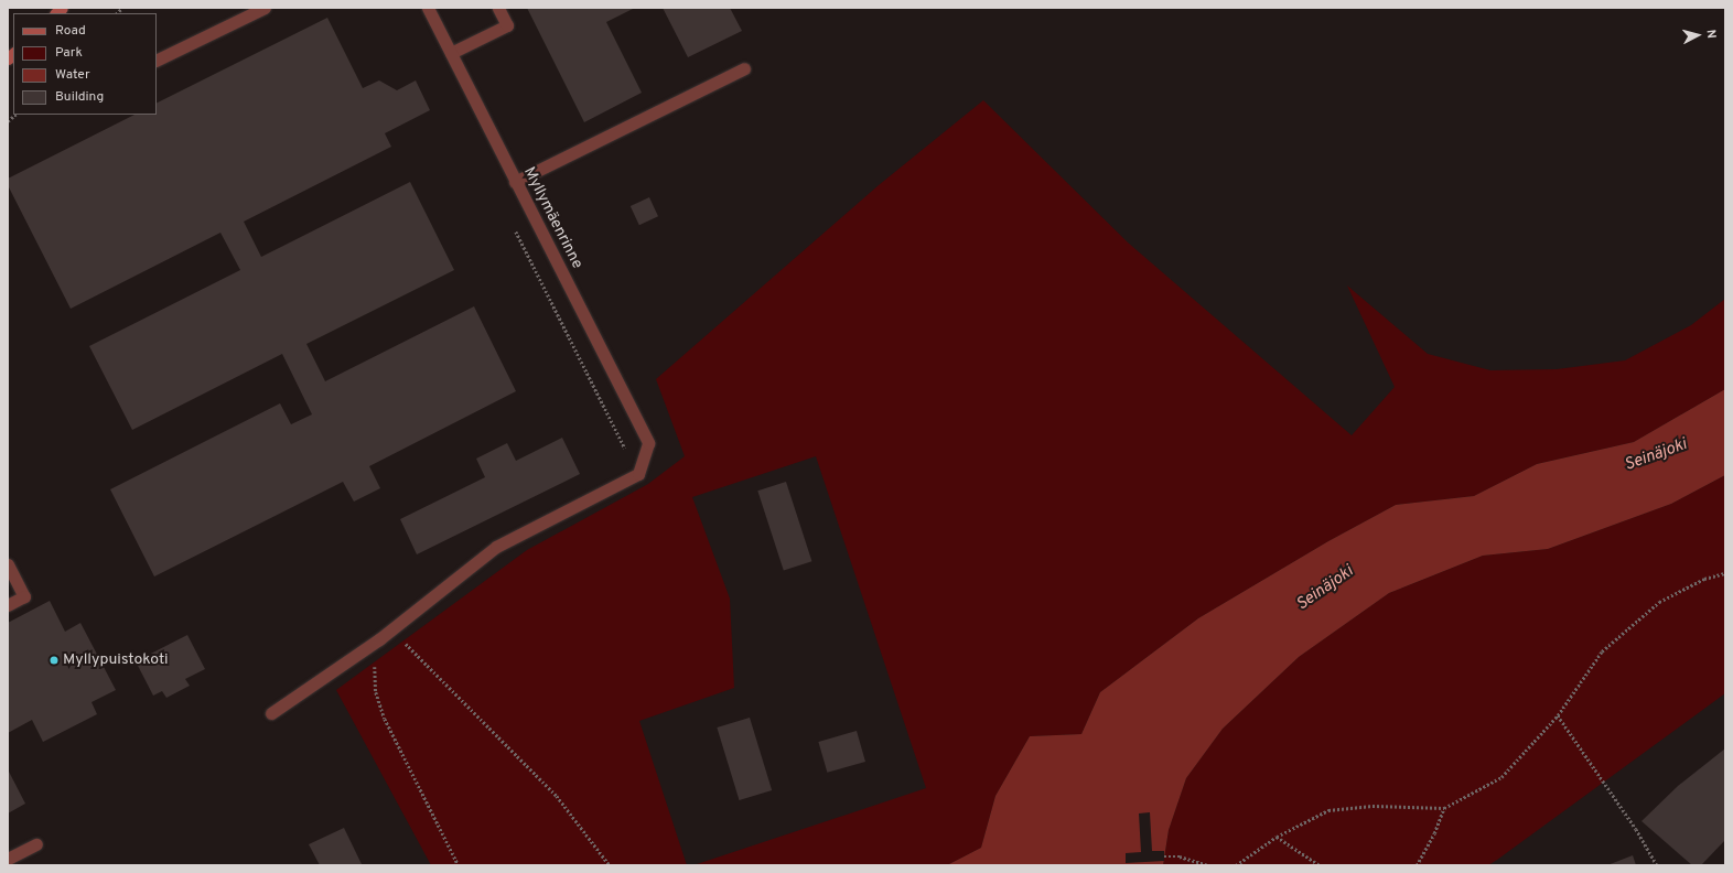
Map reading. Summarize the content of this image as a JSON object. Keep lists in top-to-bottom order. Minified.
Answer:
{"streets":{"street":["Myllymäenrinne"]},"water":["Seinäjoki"],"places":["Myllypuistokoti"],"legend":["Road","Park","Water","Building"],"north":"right"}
